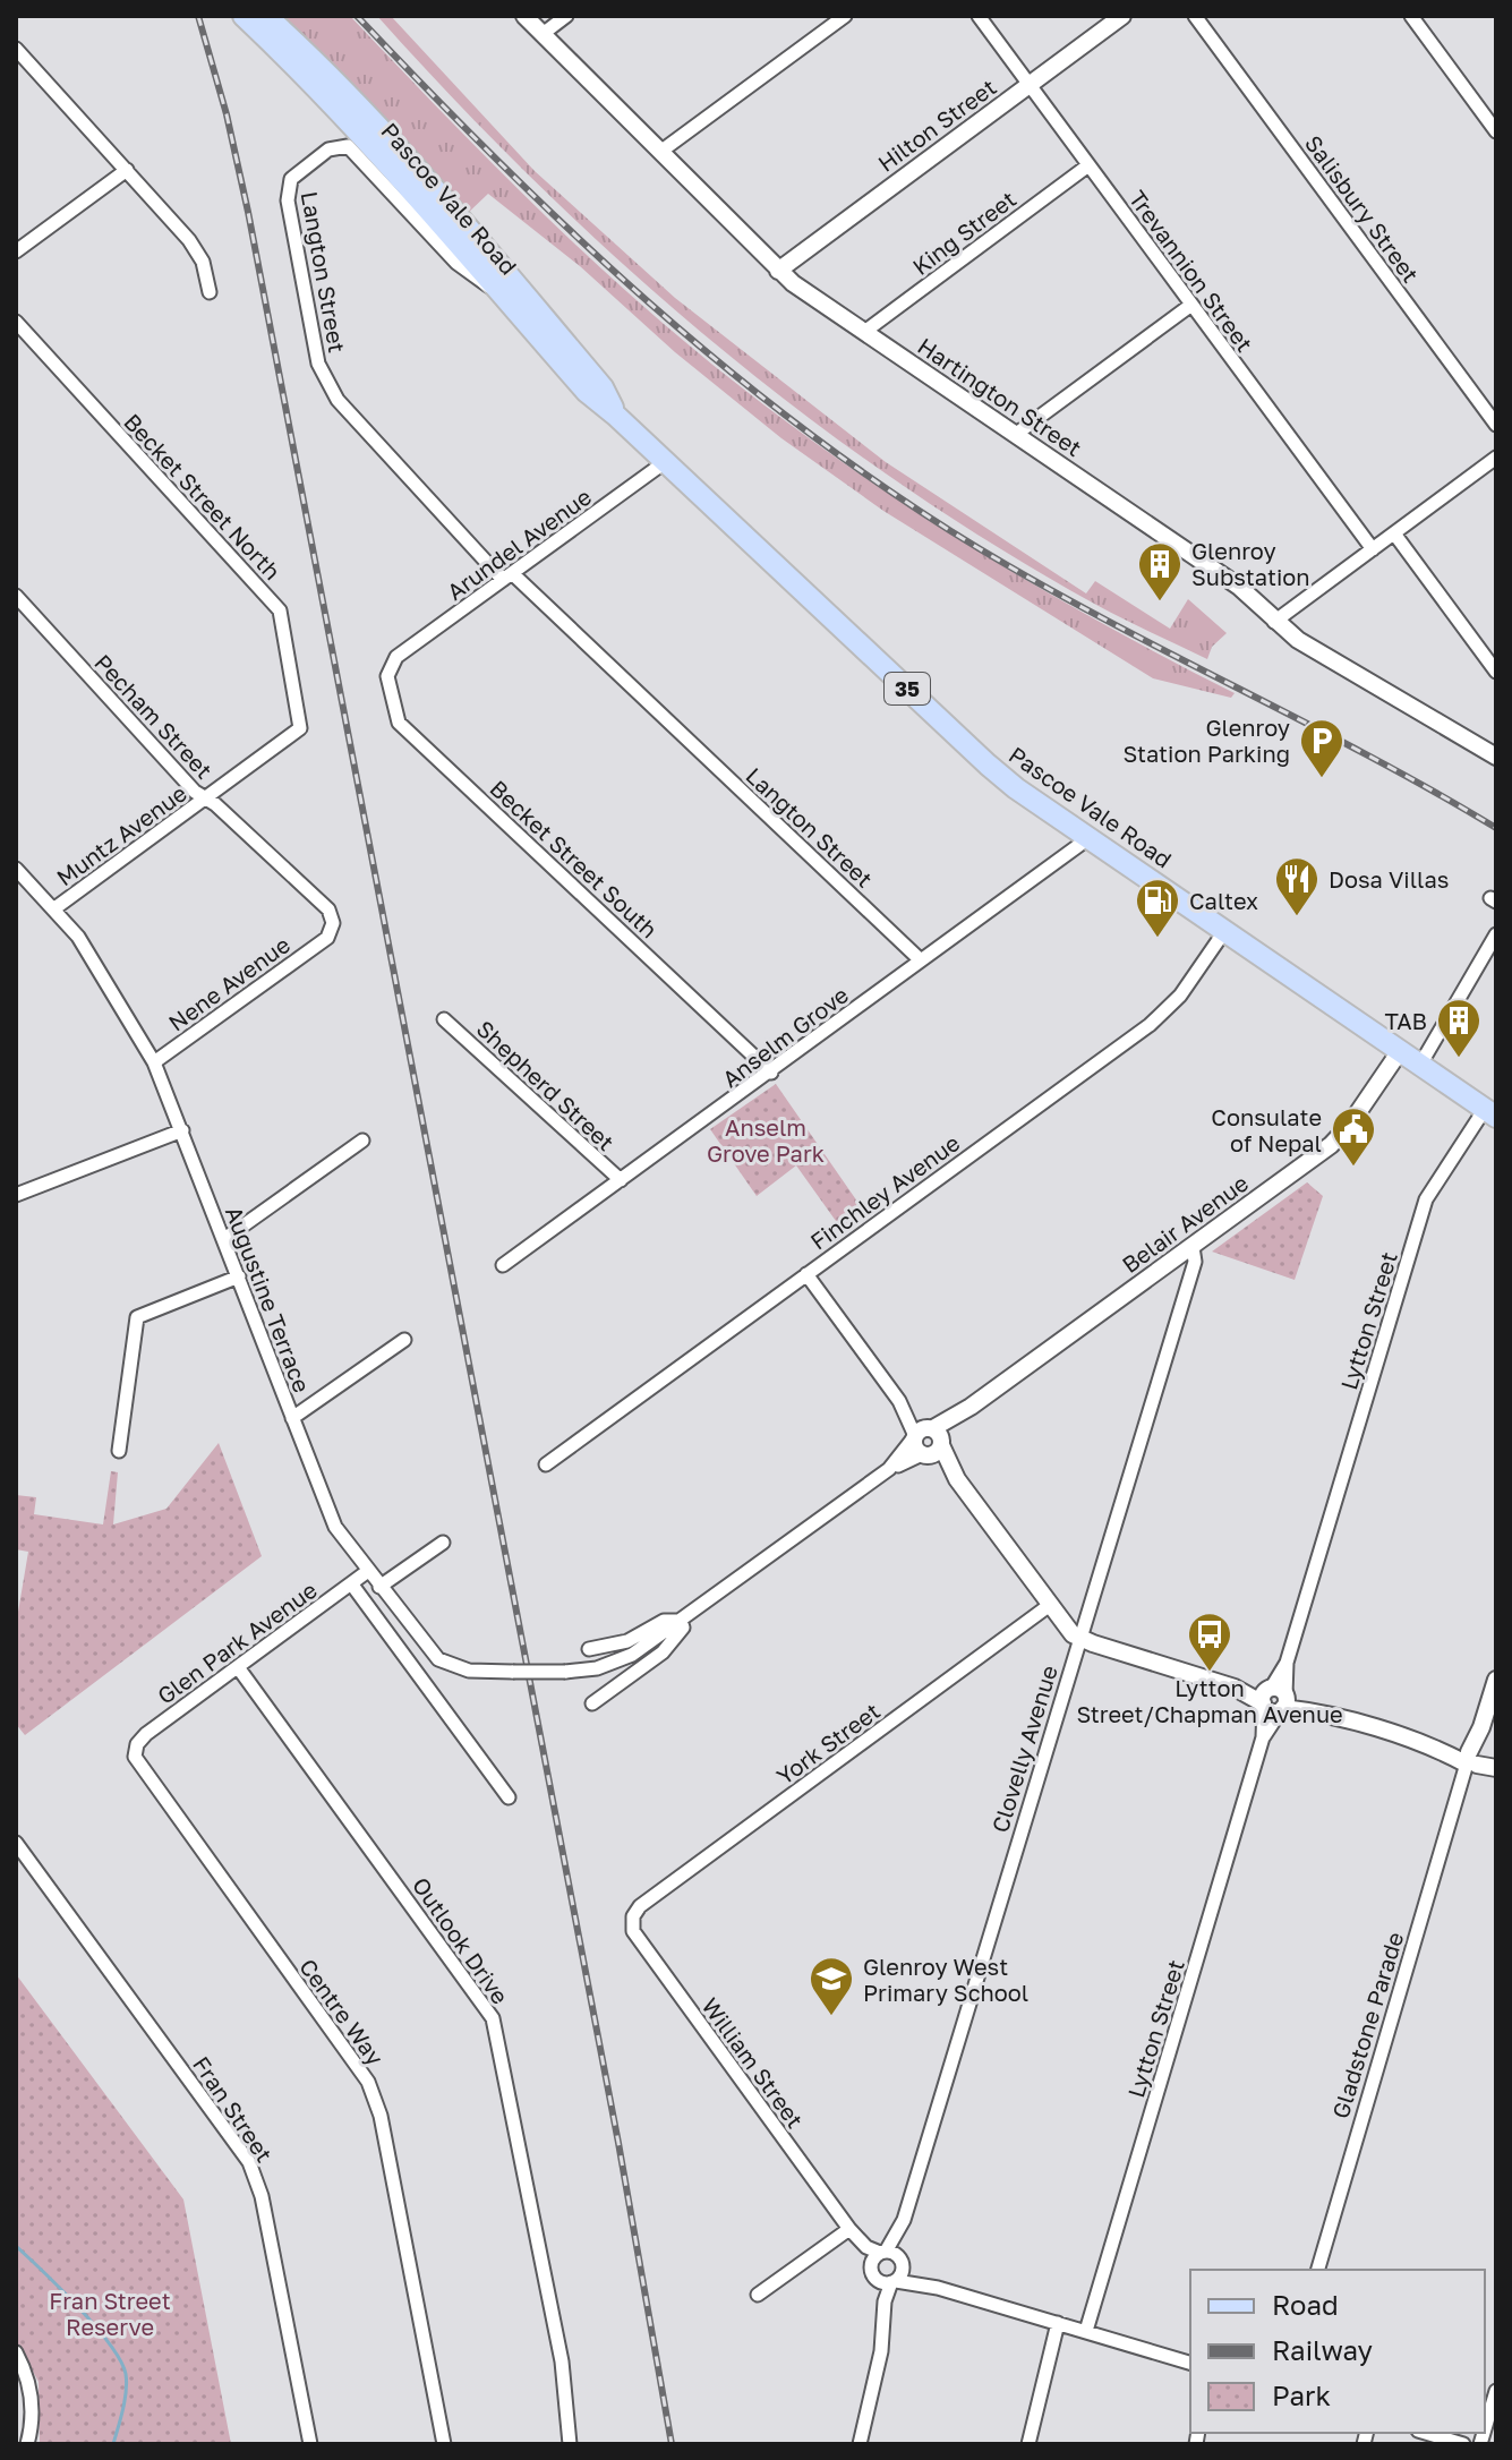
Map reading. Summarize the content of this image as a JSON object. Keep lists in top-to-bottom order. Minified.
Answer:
{"streets":{"main road":["Pascoe Vale Road","35"],"street":["Hilton Street","Salisbury Street","King Street","Trevannion Street","Langton Street","Hartington Street","Becket Street North","Arundel Avenue","Pecham Street","Muntz Avenue","Becket Street South","Nene Avenue","Anselm Grove","Shepherd Street","Finchley Avenue","Belair Avenue","Augustine Terrace","Lytton Street","Glen Park Avenue","York Street","Clovelly Avenue","Outlook Drive","Centre Way","Gladstone Parade","William Street","Fran Street"]},"crossings":[["Hilton Street","Trevannion Street"],["Hilton Street","Hartington Street"],["Pascoe Vale Road","Langton Street"],["Pascoe Vale Road","Arundel Avenue"],["Pascoe Vale Road","Anselm Grove"],["Pascoe Vale Road","Finchley Avenue"],["Pascoe Vale Road","Belair Avenue"],["Pascoe Vale Road","Lytton Street"],["King Street","Trevannion Street"],["King Street","Hartington Street"],["Langton Street","Arundel Avenue"],["Langton Street","Anselm Grove"],["Becket Street North","Muntz Avenue"],["Arundel Avenue","Becket Street South"],["Pecham Street","Muntz Avenue"],["Pecham Street","Nene Avenue"],["Muntz Avenue","Augustine Terrace"],["Becket Street South","Anselm Grove"],["Nene Avenue","Augustine Terrace"],["Anselm Grove","Shepherd Street"],["Belair Avenue","Clovelly Avenue"],["Augustine Terrace","Glen Park Avenue"],["Glen Park Avenue","Outlook Drive"],["Glen Park Avenue","Centre Way"],["York Street","William Street"],["Clovelly Avenue","William Street"]],"parks":["Anselm Grove Park","Fran Street Reserve"],"places":{"building":["Glenroy Substation","TAB"],"parking":["Glenroy Station Parking"],"restaurant":["Dosa Villas"],"fuel station":["Caltex"],"public building":["Consulate of Nepal"],"bus stop":["Lytton Street/Chapman Avenue"],"school or university":["Glenroy West Primary School"]},"legend":["Road","Railway","Park"]}
